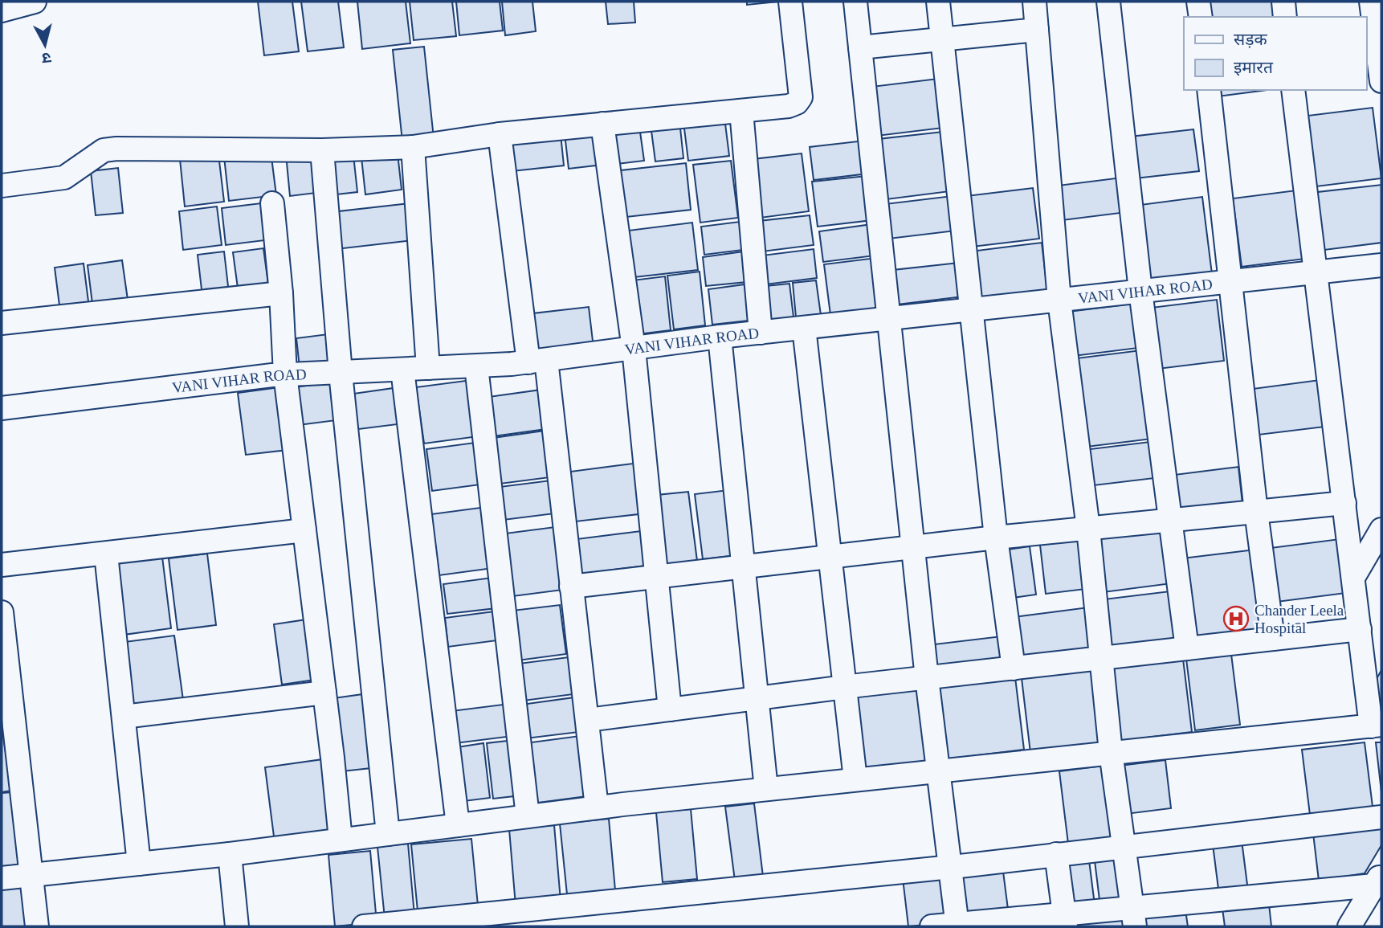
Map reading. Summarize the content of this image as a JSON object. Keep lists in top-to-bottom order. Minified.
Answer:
{"streets":{"street":["VANI VIHAR ROAD"]},"places":{"hospital":["Chander Leela Hospital"]},"legend":["सड़क","इमारत"],"north":"bottom"}
